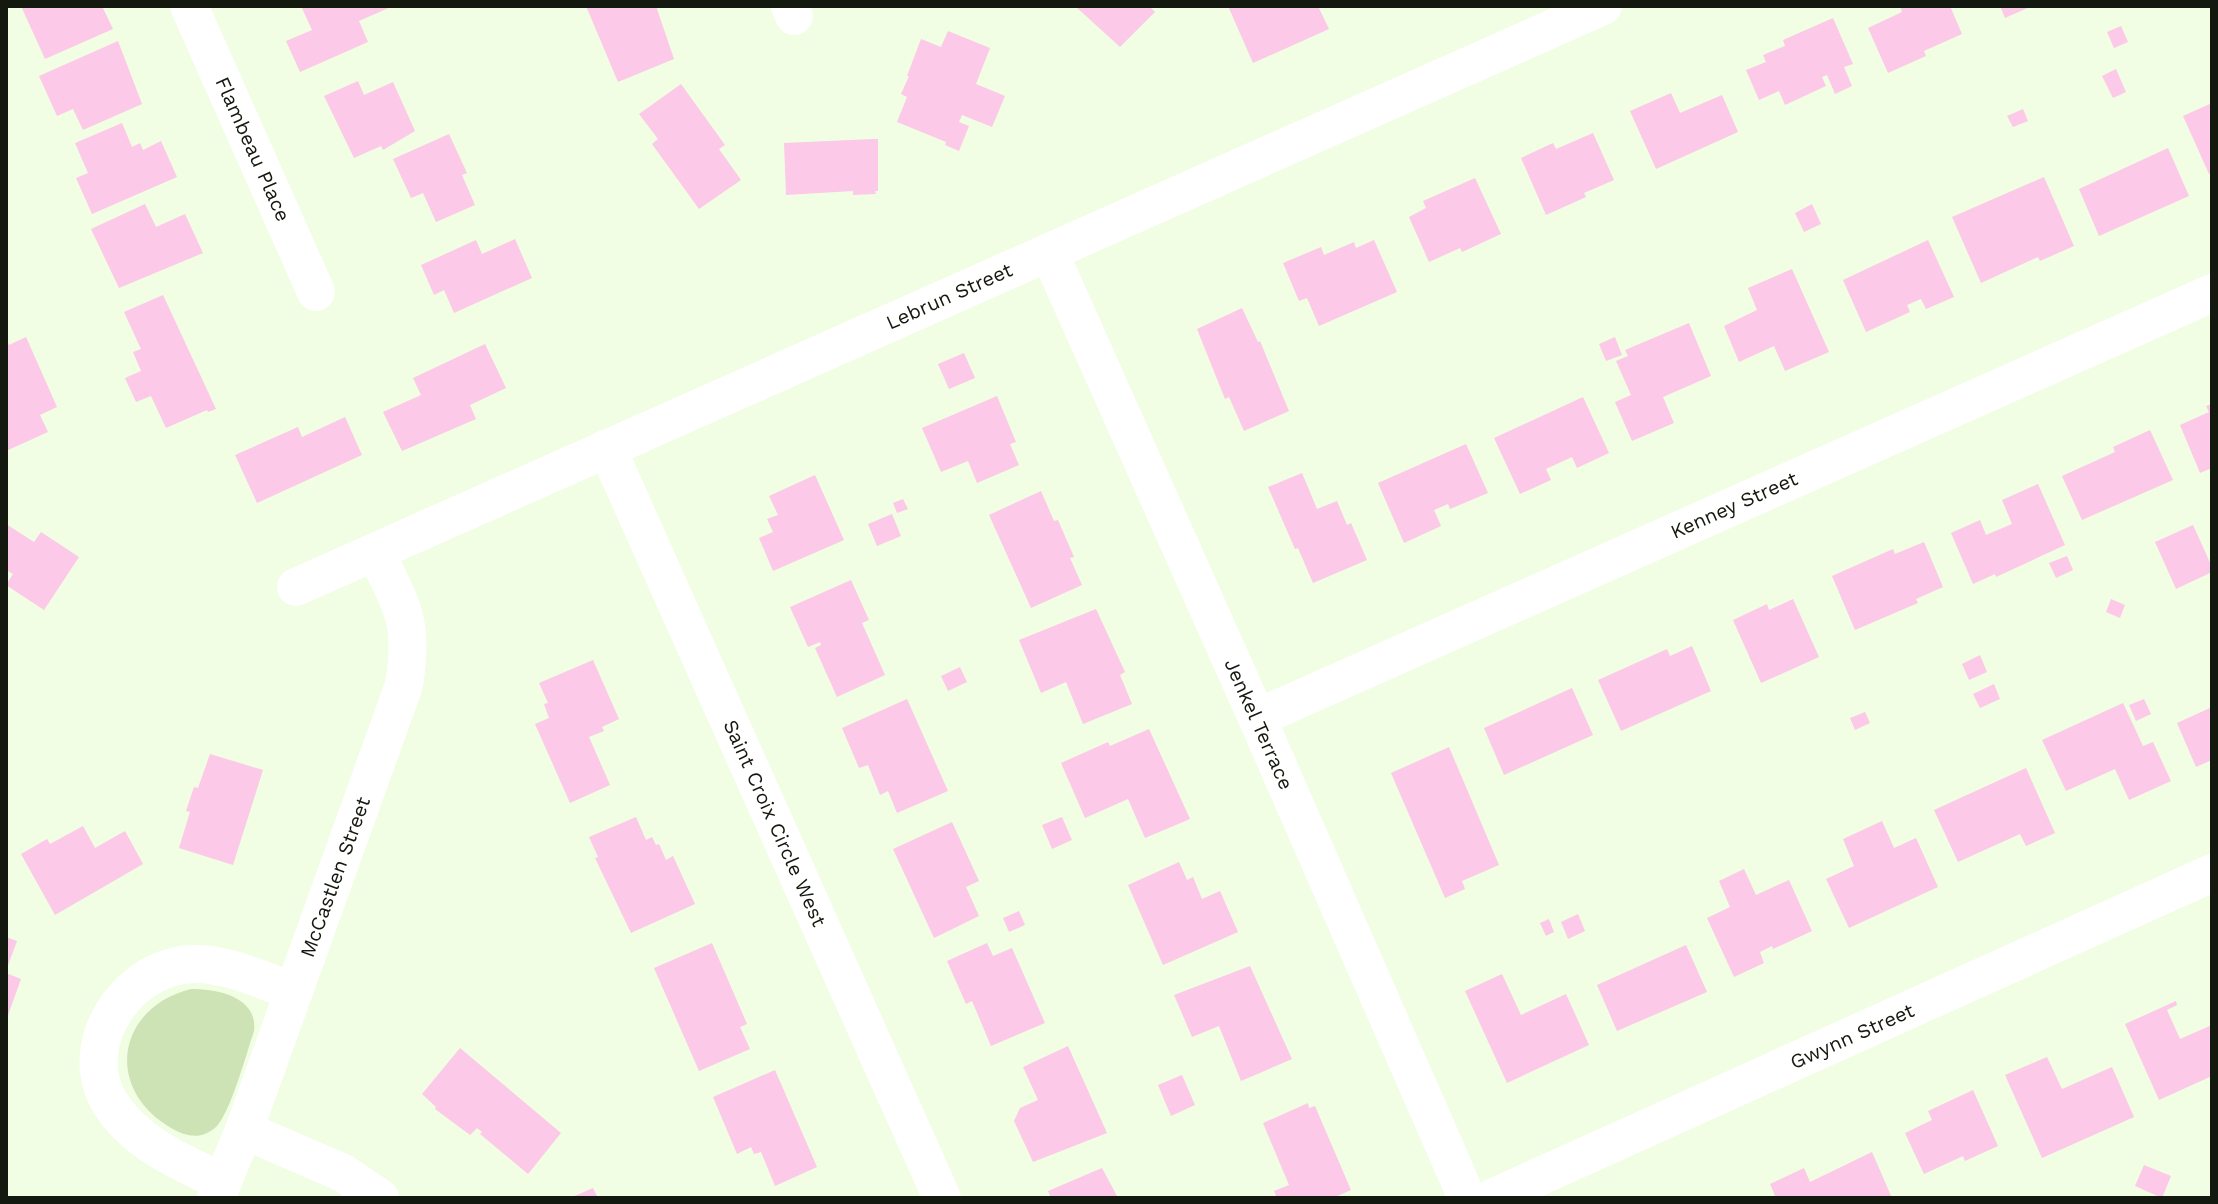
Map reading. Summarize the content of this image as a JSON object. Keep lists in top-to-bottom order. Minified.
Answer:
{"streets":{"street":["Flambeau Place","Lebrun Street","Kenney Street","Jenkel Terrace","Saint Croix Circle West","McCastlen Street","Gwynn Street"]},"crossings":[["Lebrun Street","Jenkel Terrace"],["Lebrun Street","Saint Croix Circle West"],["Lebrun Street","McCastlen Street"],["Kenney Street","Jenkel Terrace"]]}
